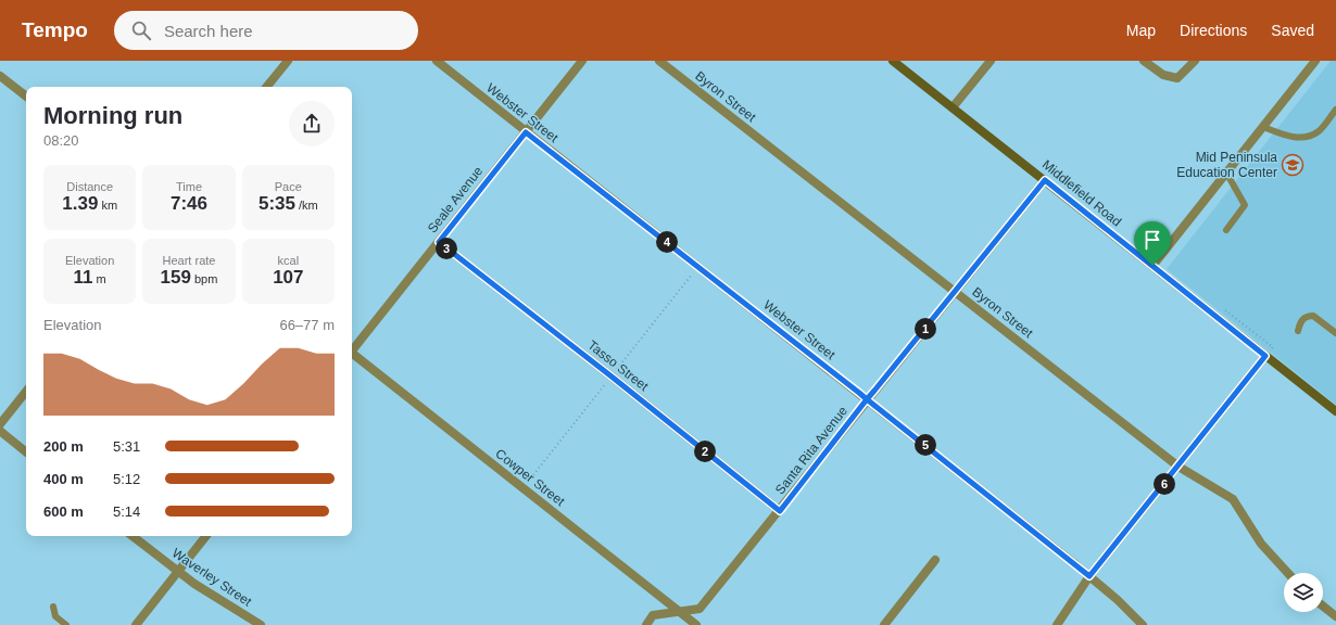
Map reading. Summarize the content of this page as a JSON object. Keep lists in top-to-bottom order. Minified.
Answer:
{"streets":{"main road":["Middlefield Road"],"street":["Byron Street","Webster Street","Seale Avenue","Tasso Street","Santa Rita Avenue","Cowper Street","Waverley Street"]},"crossings":[["Byron Street","Santa Rita Avenue"],["Webster Street","Seale Avenue"],["Webster Street","Santa Rita Avenue"],["Middlefield Road","Santa Rita Avenue"],["Seale Avenue","Tasso Street"],["Tasso Street","Santa Rita Avenue"],["Santa Rita Avenue","Cowper Street"]],"places":{"school or university":["Mid Peninsula Education Center"]},"page":{"header":"Tempo","search":"Search here","nav":["Map","Directions","Saved"],"heading":["Morning run","08:20"],"stats":[["Distance","1.39 km"],["Time","7:46"],["Pace","5:35 /km"],["Elevation","11 m"],["Heart rate","159 bpm"],["kcal","107"]],"pins":["4","3","1","5","2","6"],"chart":["Elevation","66–77 m"],"list":[{"name":"200 m","note":"5:31"},{"name":"400 m","note":"5:12"},{"name":"600 m","note":"5:14"}]}}
